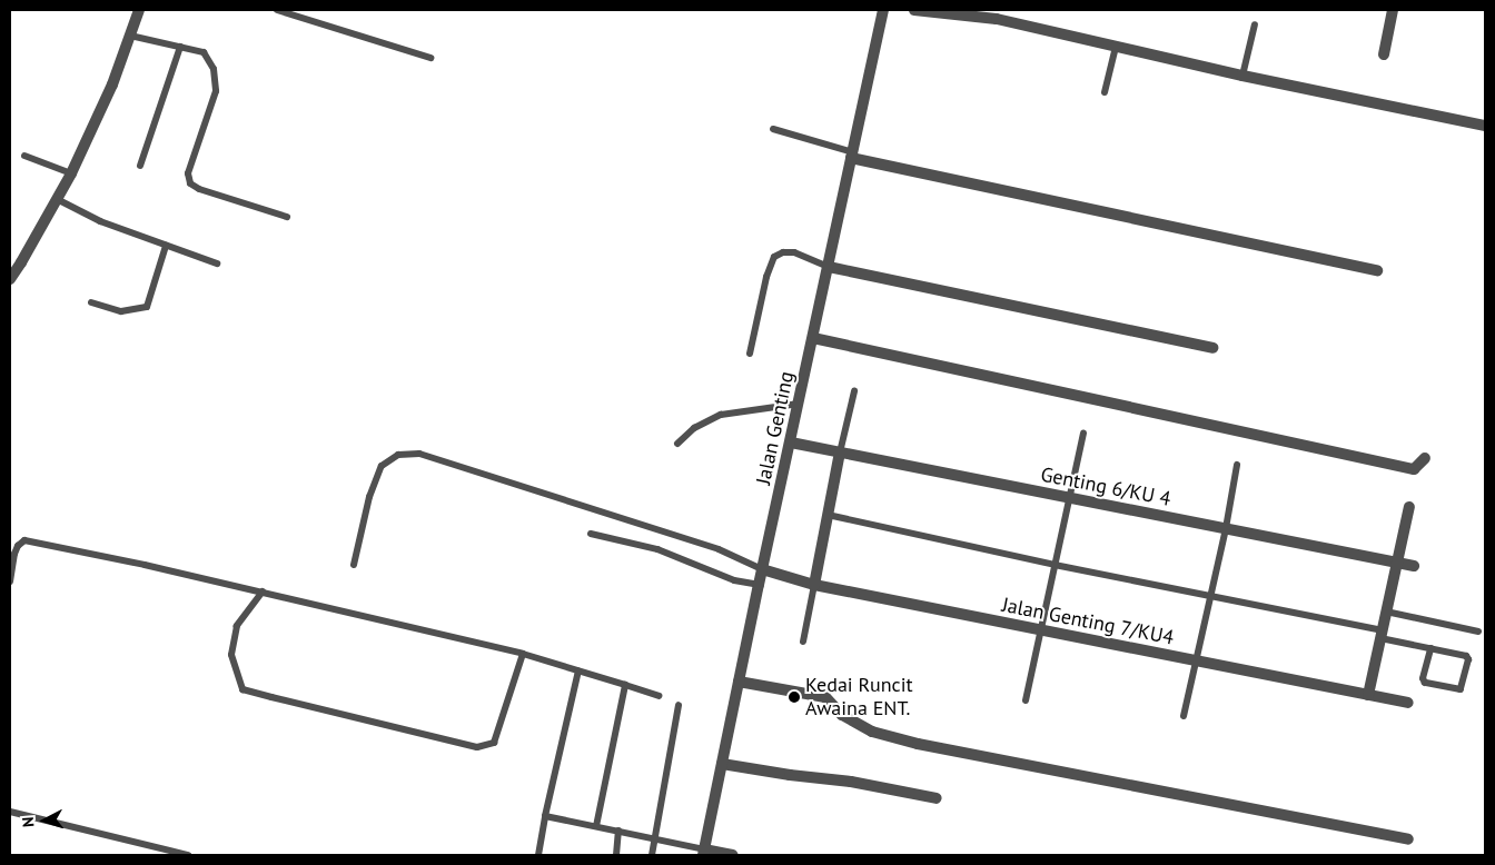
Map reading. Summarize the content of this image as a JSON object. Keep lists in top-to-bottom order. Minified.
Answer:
{"streets":{"street":["Jalan Genting","Genting 6/KU 4","Jalan Genting 7/KU4"]},"crossings":[["Jalan Genting","Genting 6/KU 4"],["Jalan Genting","Jalan Genting 7/KU4"]],"places":["Kedai Runcit Awaina ENT."],"north":"left"}
